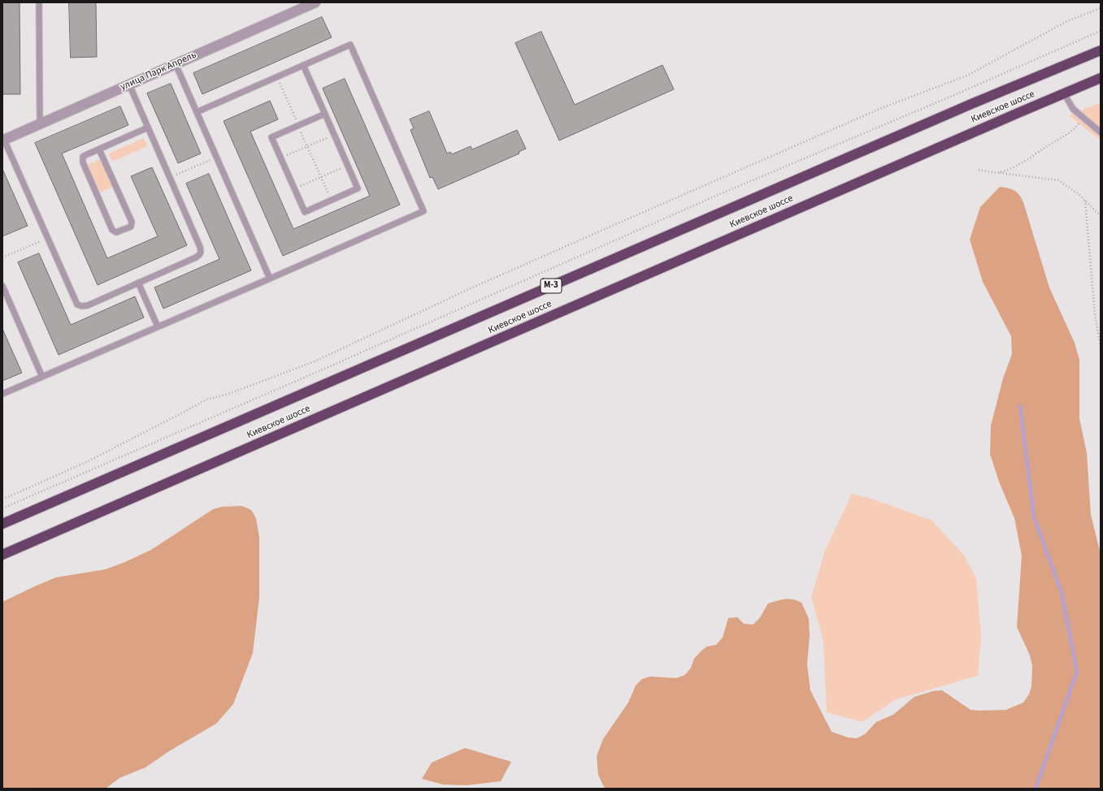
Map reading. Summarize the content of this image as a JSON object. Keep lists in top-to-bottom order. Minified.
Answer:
{"streets":{"highway":["Киевское шоссе","М-3"],"street":["улица Парк Апрель"]}}
